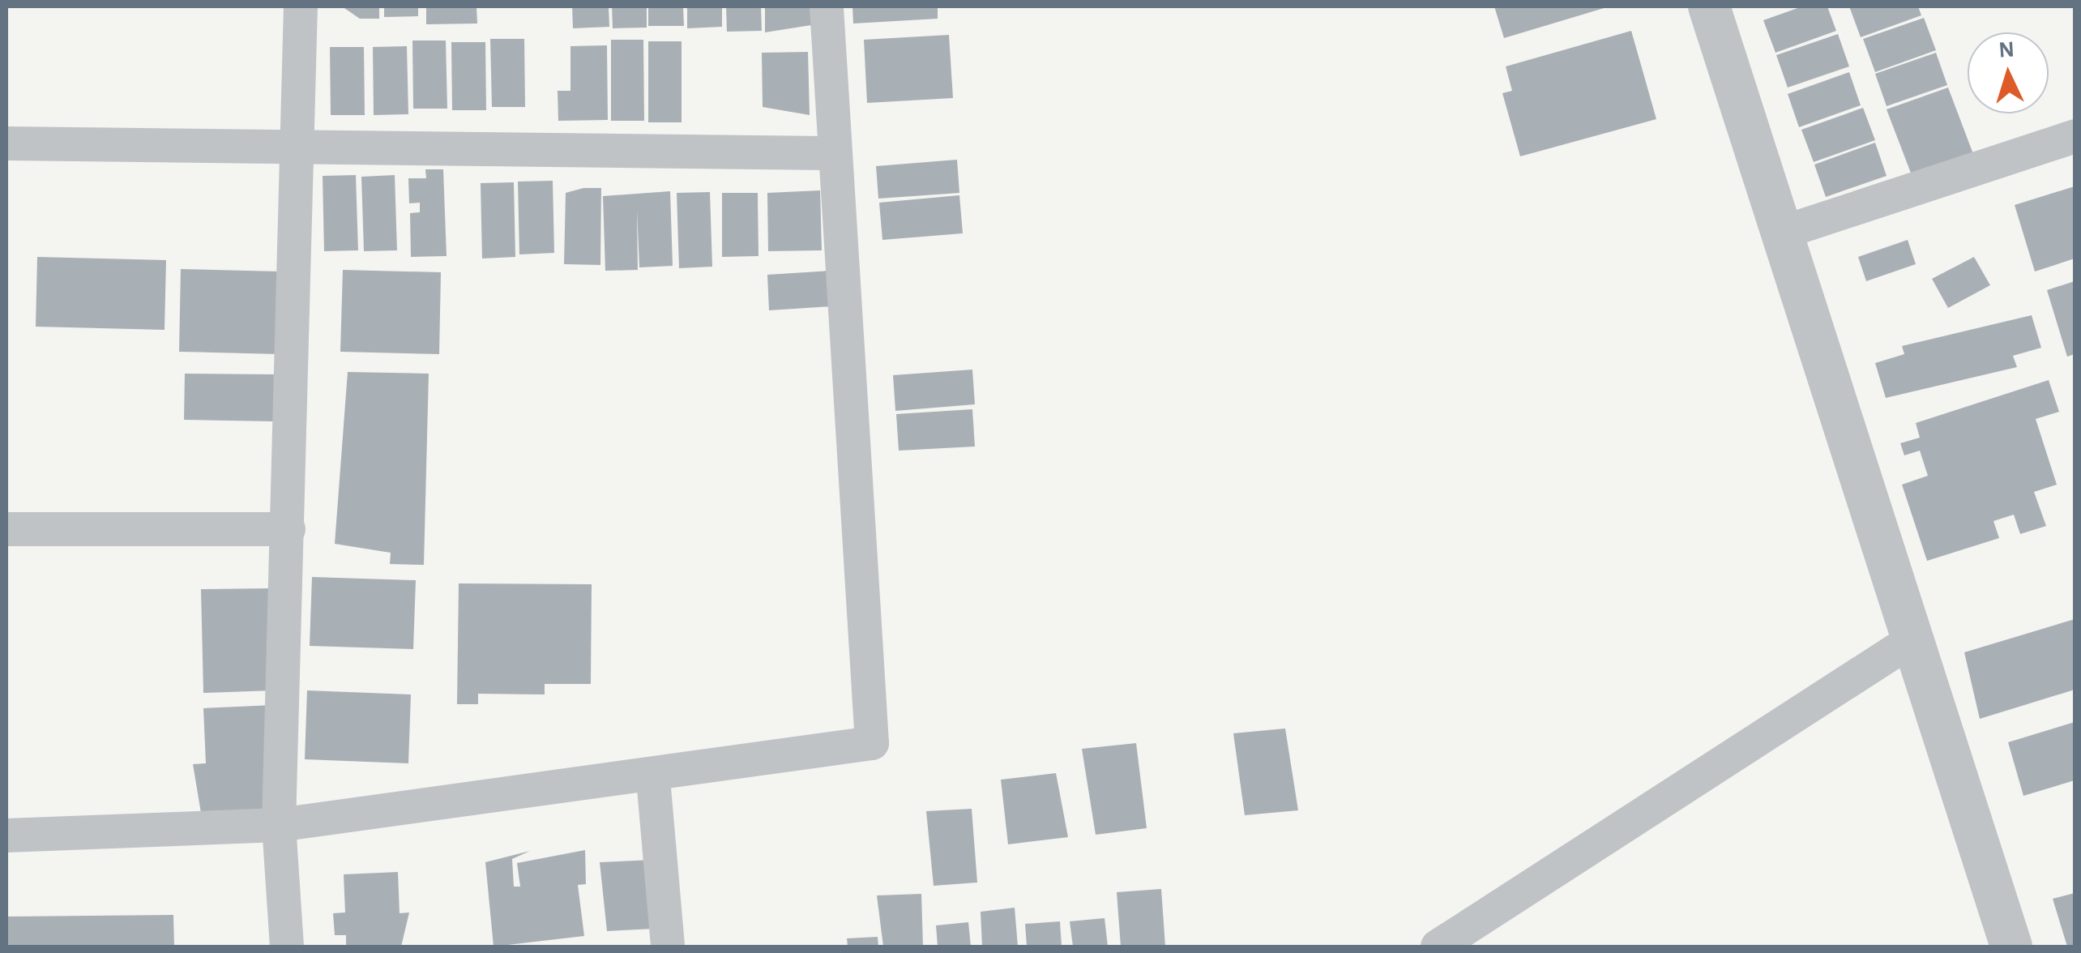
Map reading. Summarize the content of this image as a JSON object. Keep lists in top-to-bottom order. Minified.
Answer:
{"north":"top"}
